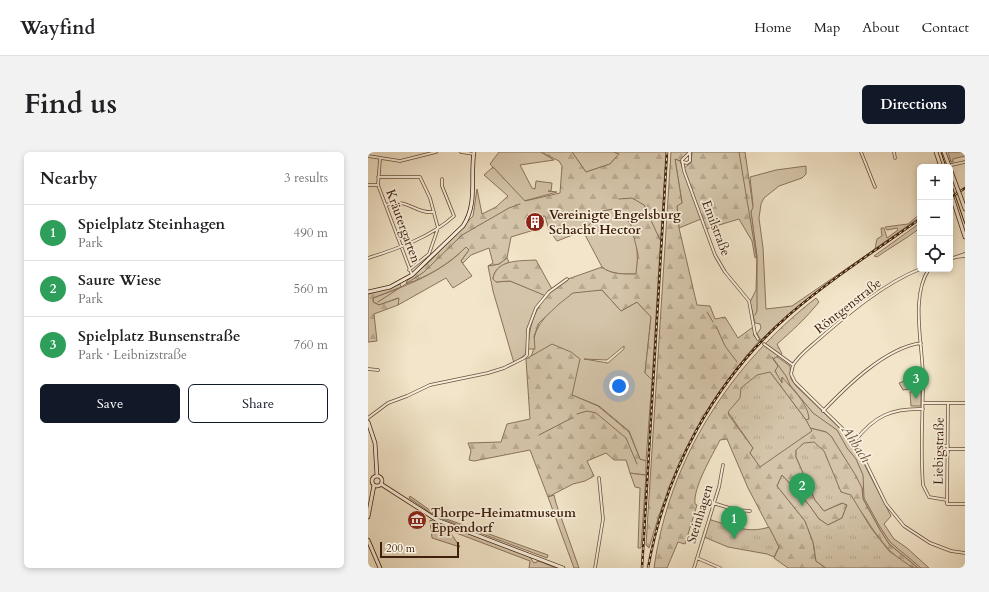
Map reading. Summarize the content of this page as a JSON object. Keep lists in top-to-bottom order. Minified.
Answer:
{"streets":{"street":["Kräutergarten","Emilstraße","Röntgenstraße","Liebigstraße","Steinhagen"]},"water":["Ahbach"],"places":{"building":["Vereinigte Engelsburg Schacht Hector"],"museum":["Thorpe-Heimatmuseum Eppendorf"]},"scale_bar":"200 m","page":{"header":"Wayfind","nav":["Home","Map","About","Contact"],"title":"Find us","buttons":["Directions",["Save","Share"]],"heading":["Nearby","3 results"],"map_buttons":["+","−"],"list":[{"mark":"1","name":"Spielplatz Steinhagen","note":"Park","value":"490 m"},{"mark":"2","name":"Saure Wiese","note":"Park","value":"560 m"},{"mark":"3","name":"Spielplatz Bunsenstraße","note":"Park · Leibnizstraße","value":"760 m"}],"pins":["3","2","1"],"scale":"200 m"}}
